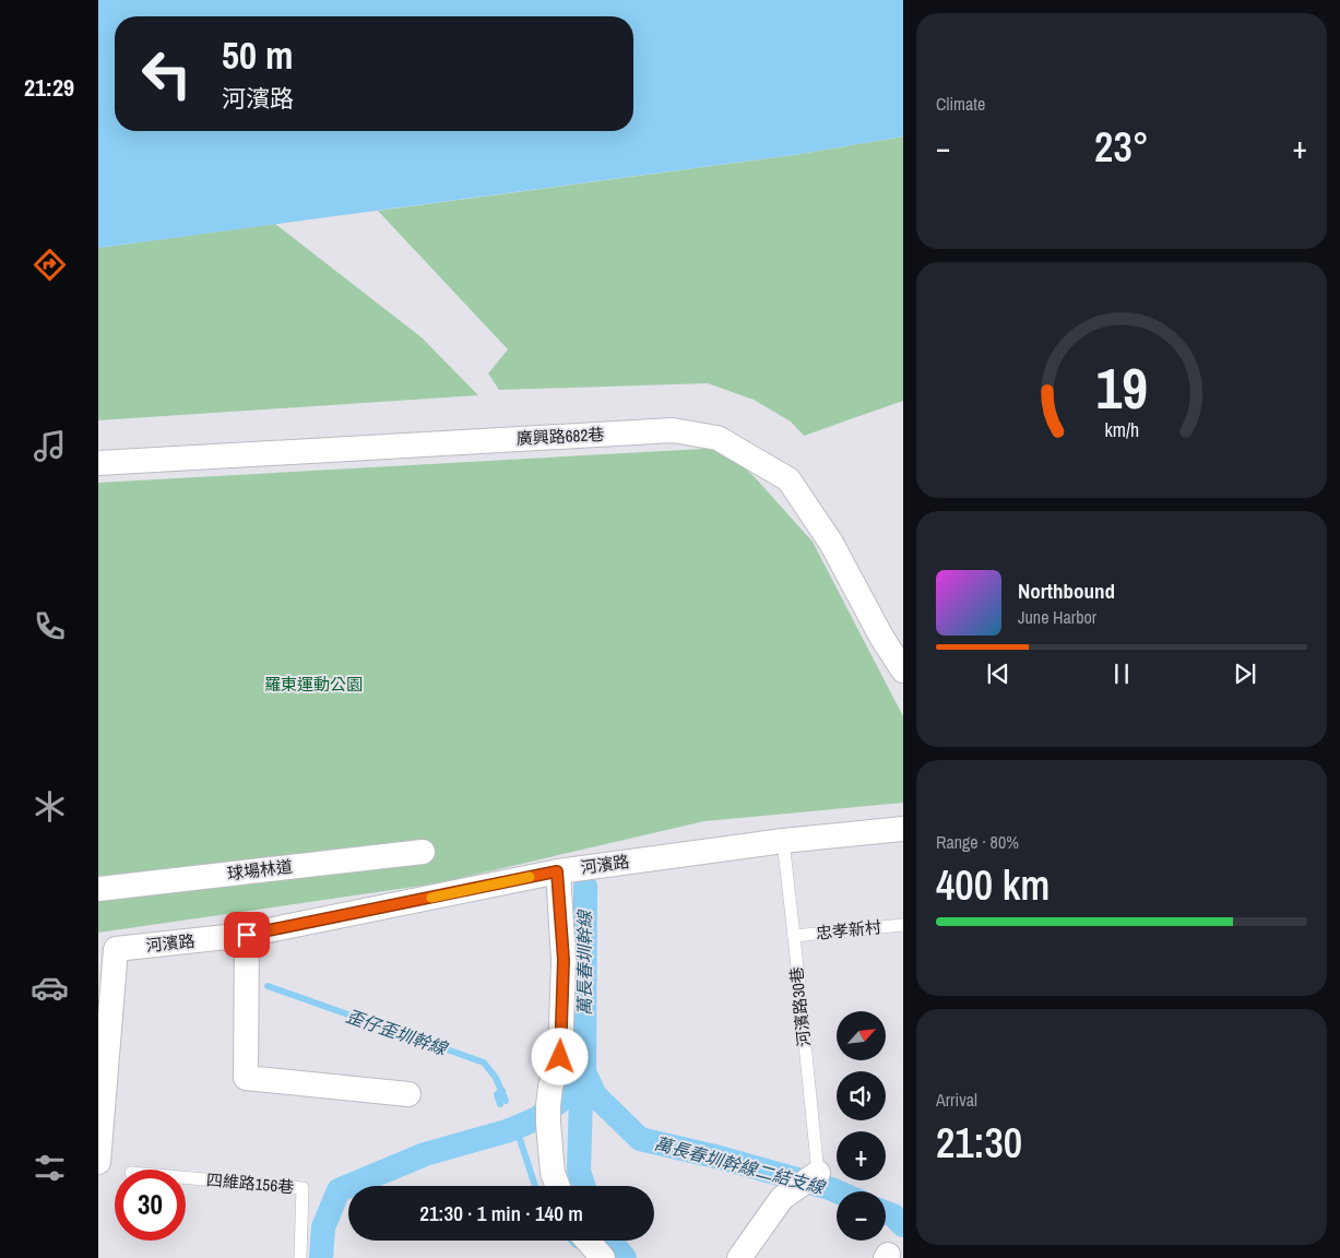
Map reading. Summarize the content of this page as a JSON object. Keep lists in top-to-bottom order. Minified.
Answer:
{"streets":{"street":["廣興路682巷","河濱路","球場林道"],"lane":["忠孝新村","河濱路30巷","四維路156巷"]},"crossings":[["河濱路","河濱路30巷"],["忠孝新村","河濱路30巷"]],"water":["萬長春圳幹線","歪仔歪圳幹線","萬長春圳幹線二結支線"],"parks":["羅東運動公園"],"north":"top right","page":{"tabs":"21:29","tile":["Climate",["Range · 80%","400 km"],["Arrival","21:30"]],"turn":["50 m","河濱路"],"heat":["−","23°","+"],"song":["Northbound","June Harbor"],"map_buttons":["+","−"],"limit":"30","trip":"21:30 · 1 min · 140 m","gauge":["19","km/h"]}}
